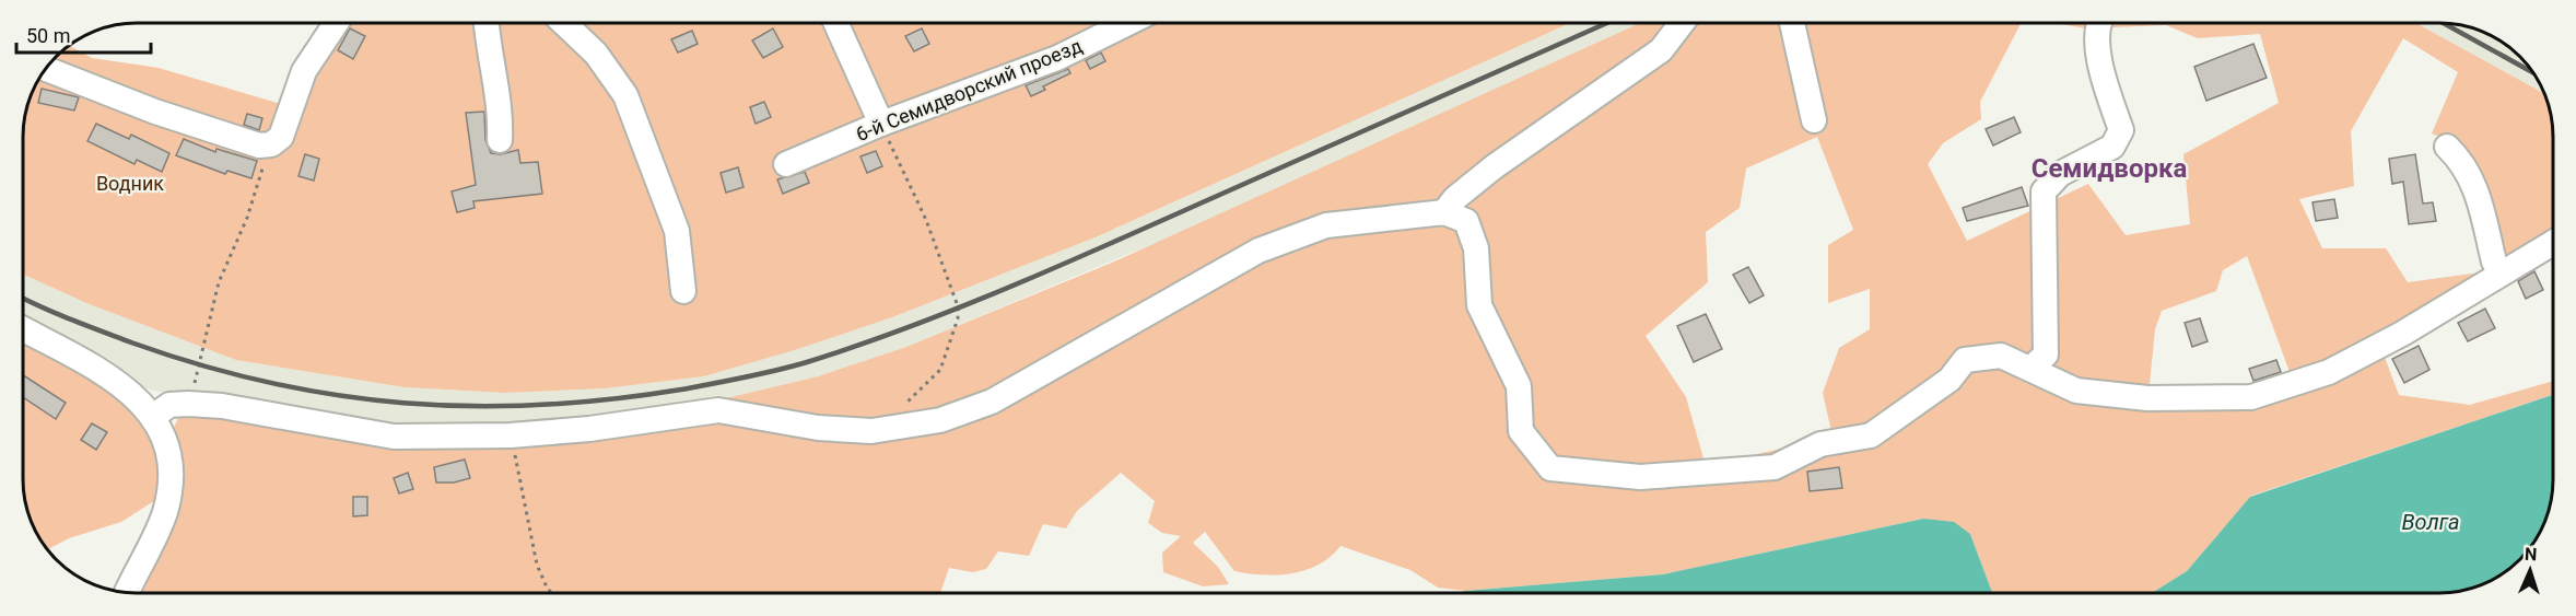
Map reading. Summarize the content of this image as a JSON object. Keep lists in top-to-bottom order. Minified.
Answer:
{"streets":{"street":["6-й Семидворский проезд"]},"districts":["Семидворка"],"water":["Волга"],"parks":["Водник"],"scale_bar":"50 m","north":"top"}
